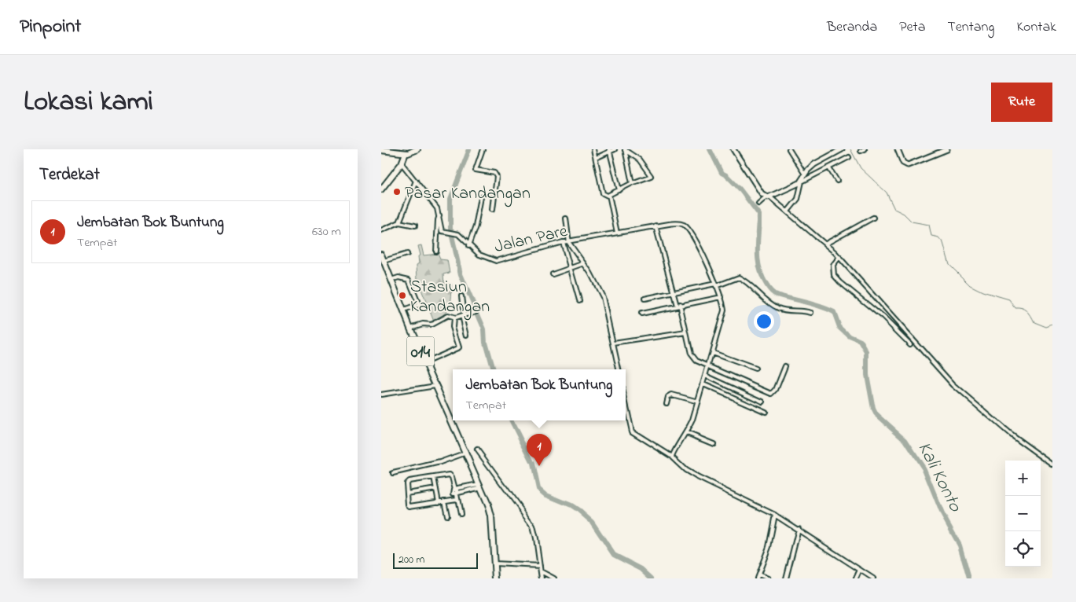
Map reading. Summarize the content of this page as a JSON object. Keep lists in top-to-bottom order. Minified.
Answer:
{"streets":{"main road":["014"],"street":["Jalan Pare"]},"water":["Kali Konto"],"places":["Pasar Kandangan","Stasiun Kandangan"],"scale_bar":"200 m","page":{"header":"Pinpoint","nav":["Beranda","Peta","Tentang","Kontak"],"title":"Lokasi kami","buttons":"Rute","heading":"Terdekat","list":[{"mark":"1","name":"Jembatan Bok Buntung","note":"Tempat","value":"630 m"}],"popup":["Jembatan Bok Buntung","Tempat"],"pins":"1","map_buttons":["+","−"],"scale":"200 m"}}
